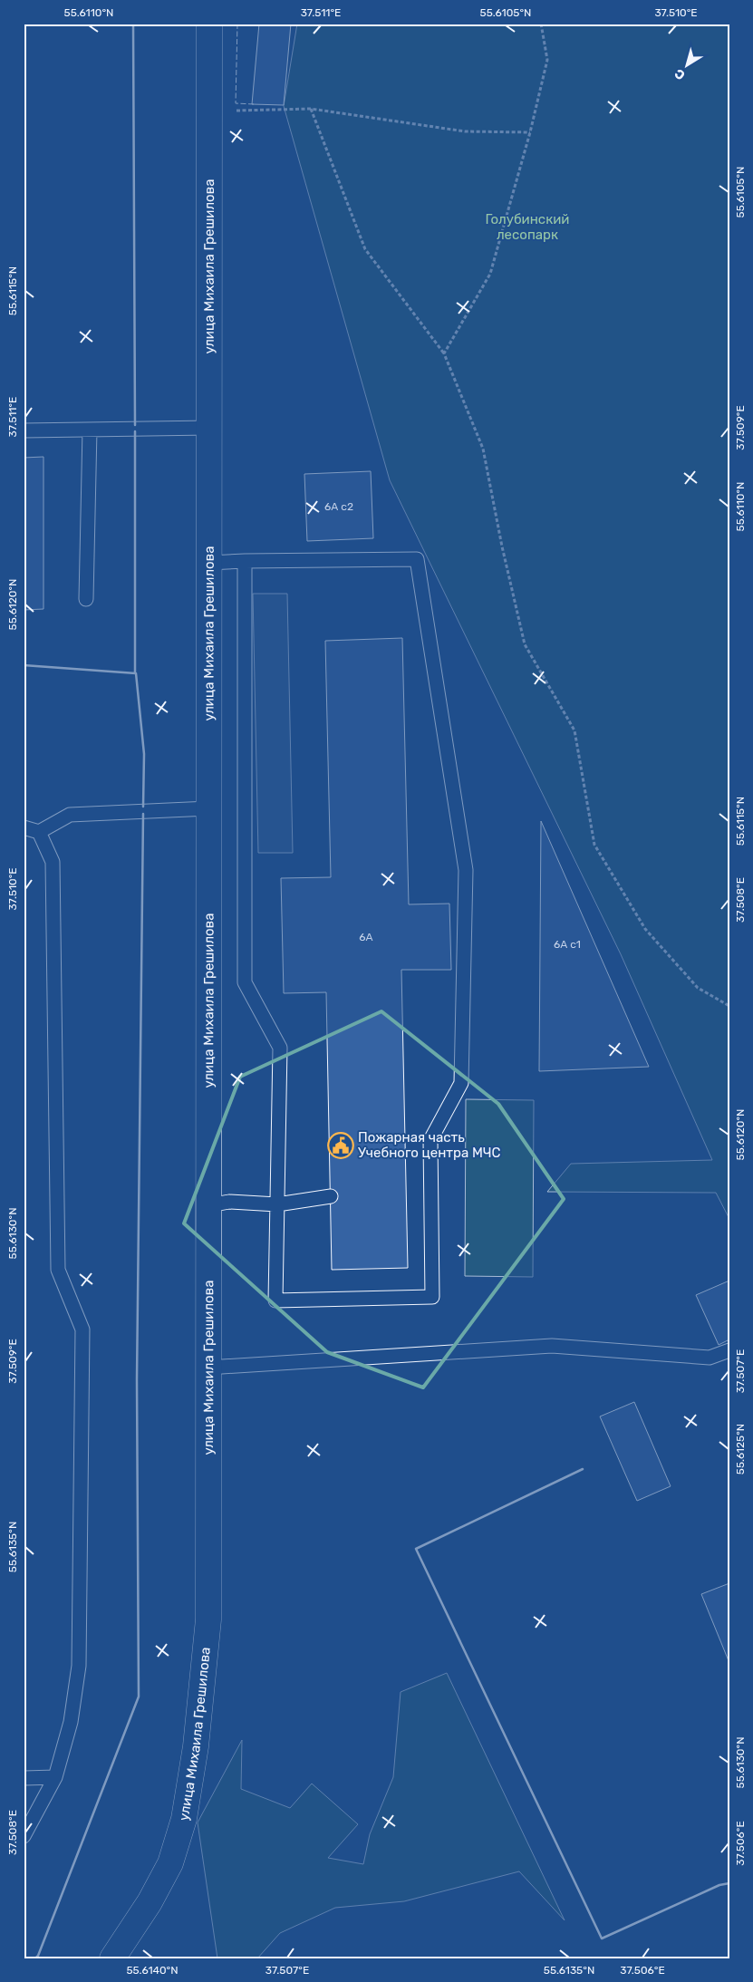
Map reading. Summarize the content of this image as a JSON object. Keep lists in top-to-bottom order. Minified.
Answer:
{"streets":{"street":["улица Михаила Грешилова"]},"parks":["Голубинский лесопарк"],"places":{"public building":["Пожарная часть Учебного центра МЧС"]},"house_numbers":["6А с2","6А","6А с1"],"north":"bottom left","coordinates":["55.6110°N","37.511°E","55.6105°N","37.510°E","55.6115°N","37.509°E","55.6120°N","37.508°E","55.6130°N","37.507°E","55.6125°N","55.6135°N","37.506°E","55.6140°N"]}
